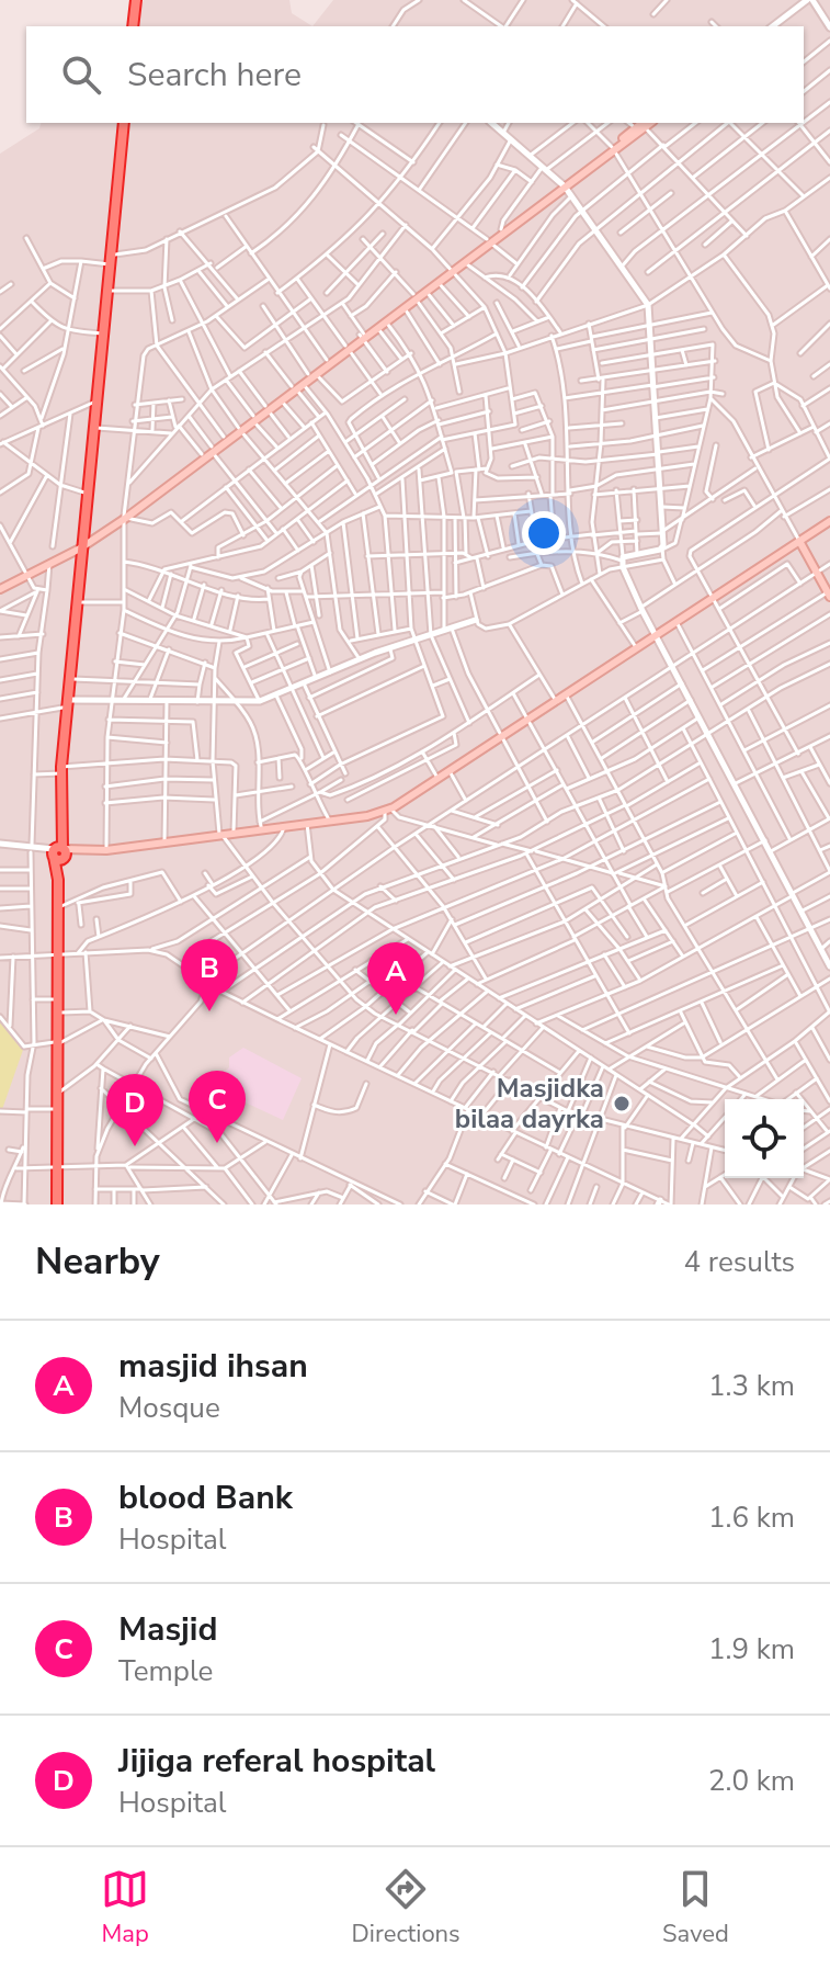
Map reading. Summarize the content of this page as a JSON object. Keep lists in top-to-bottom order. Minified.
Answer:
{"places":["Masjidka bilaa dayrka"],"page":{"search":"Search here","pins":["B","A","C","D"],"heading":["Nearby","4 results"],"list":[{"mark":"A","name":"masjid ihsan","note":"Mosque","value":"1.3 km"},{"mark":"B","name":"blood Bank","note":"Hospital","value":"1.6 km"},{"mark":"C","name":"Masjid","note":"Temple","value":"1.9 km"},{"mark":"D","name":"Jijiga referal hospital","note":"Hospital","value":"2.0 km"}],"nav":["Map","Directions","Saved"]}}
